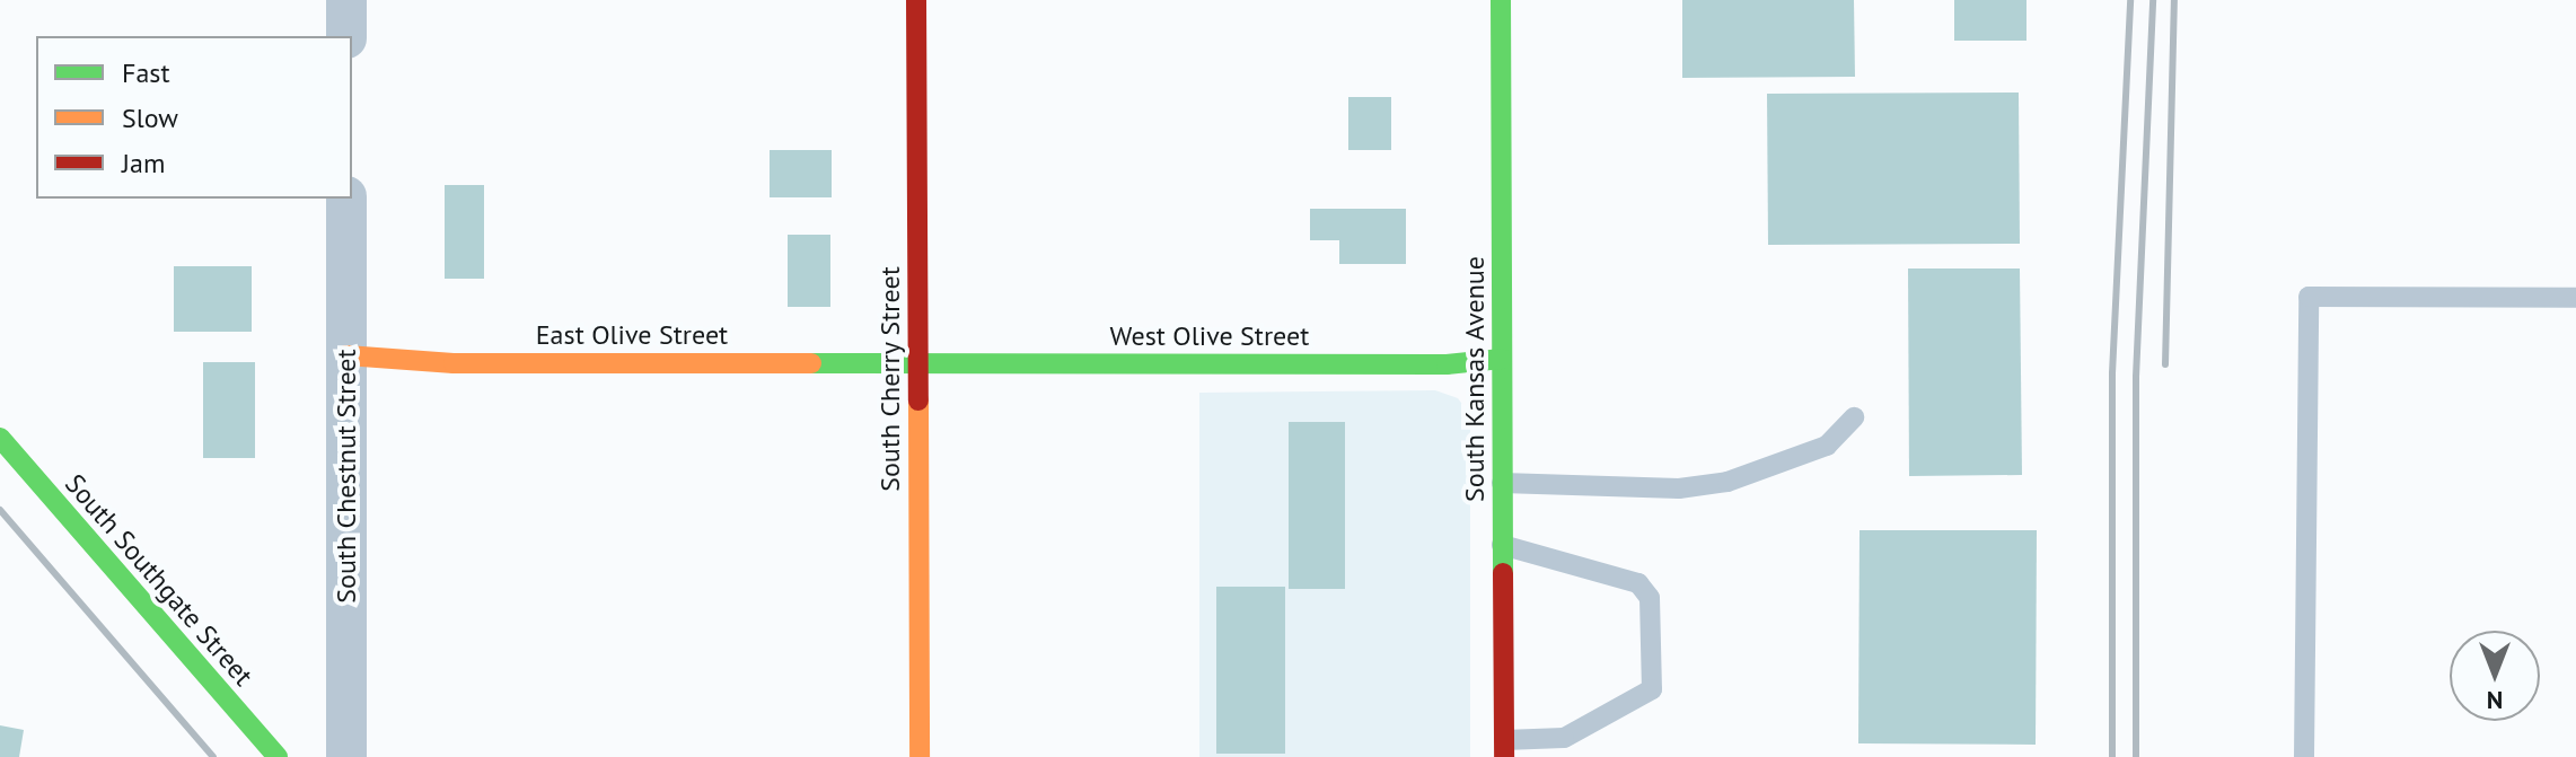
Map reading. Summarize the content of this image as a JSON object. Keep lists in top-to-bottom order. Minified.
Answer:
{"streets":{"street":["East Olive Street","West Olive Street","South Cherry Street","South Kansas Avenue","South Chestnut Street","South Southgate Street"]},"crossings":[["East Olive Street","West Olive Street"],["East Olive Street","South Cherry Street"],["East Olive Street","South Chestnut Street"],["West Olive Street","South Cherry Street"],["West Olive Street","South Kansas Avenue"]],"legend":["Fast","Slow","Jam"],"north":"bottom"}
